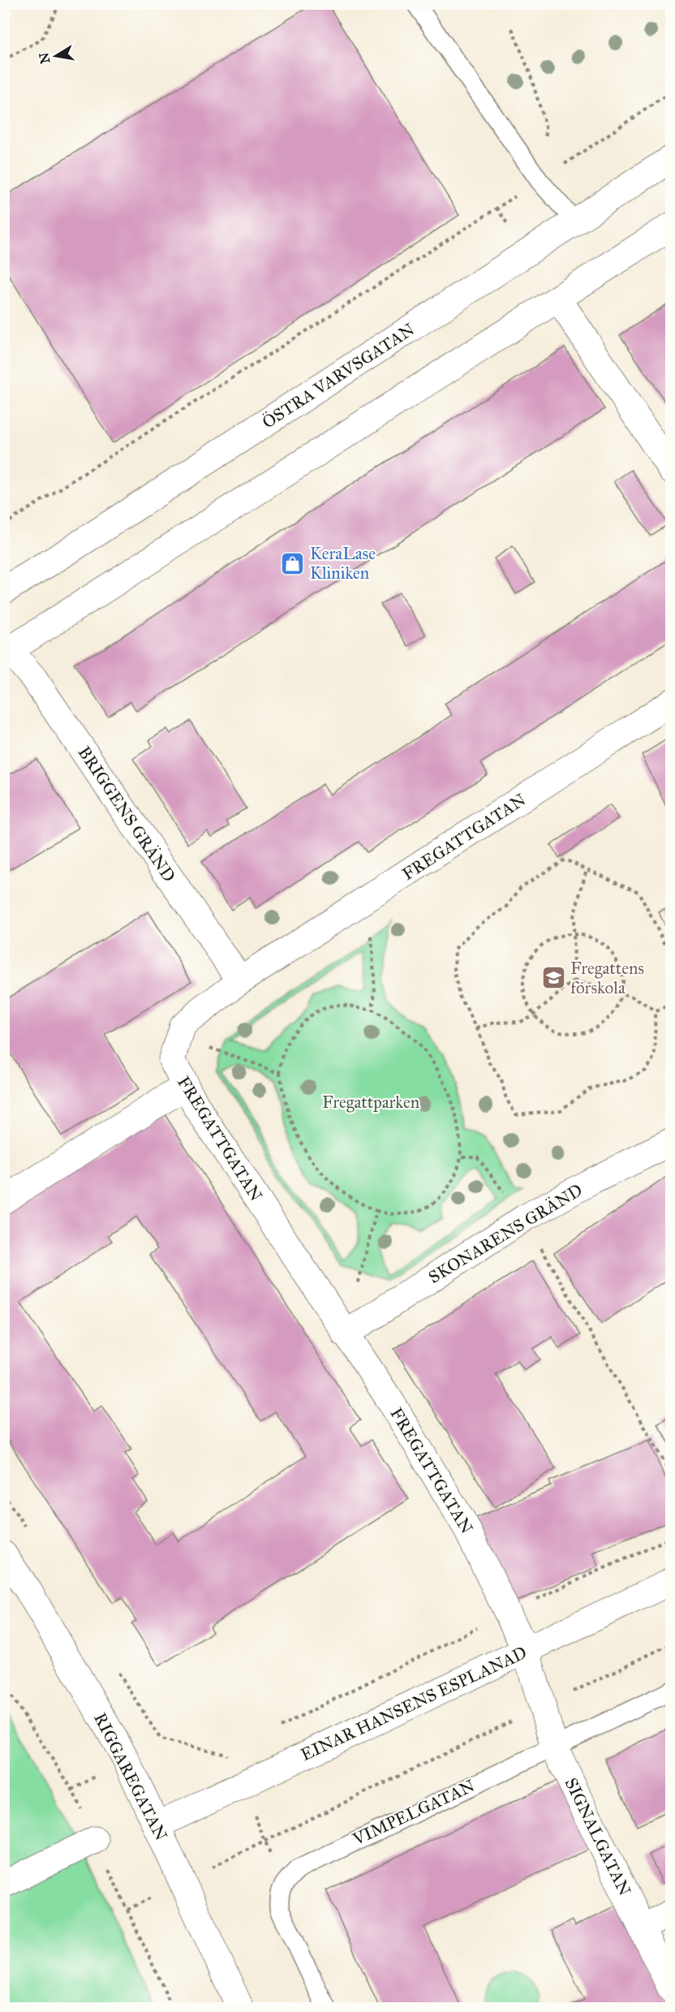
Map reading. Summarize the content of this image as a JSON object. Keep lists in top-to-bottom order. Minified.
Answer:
{"streets":{"street":["ÖSTRA VARVSGATAN","BRIGGENS GRÄND","FREGATTGATAN","SKONARENS GRÄND","EINAR HANSENS ESPLANAD","RIGGAREGATAN","SIGNALGATAN"],"lane":["VIMPELGATAN"]},"crossings":[["BRIGGENS GRÄND","FREGATTGATAN"],["FREGATTGATAN","SKONARENS GRÄND"],["FREGATTGATAN","EINAR HANSENS ESPLANAD"],["FREGATTGATAN","SIGNALGATAN"],["EINAR HANSENS ESPLANAD","RIGGAREGATAN"],["VIMPELGATAN","SIGNALGATAN"]],"parks":["Fregattparken"],"places":{"shop":["KeraLase Kliniken"],"school or university":["Fregattens förskola"]},"north":"left"}
